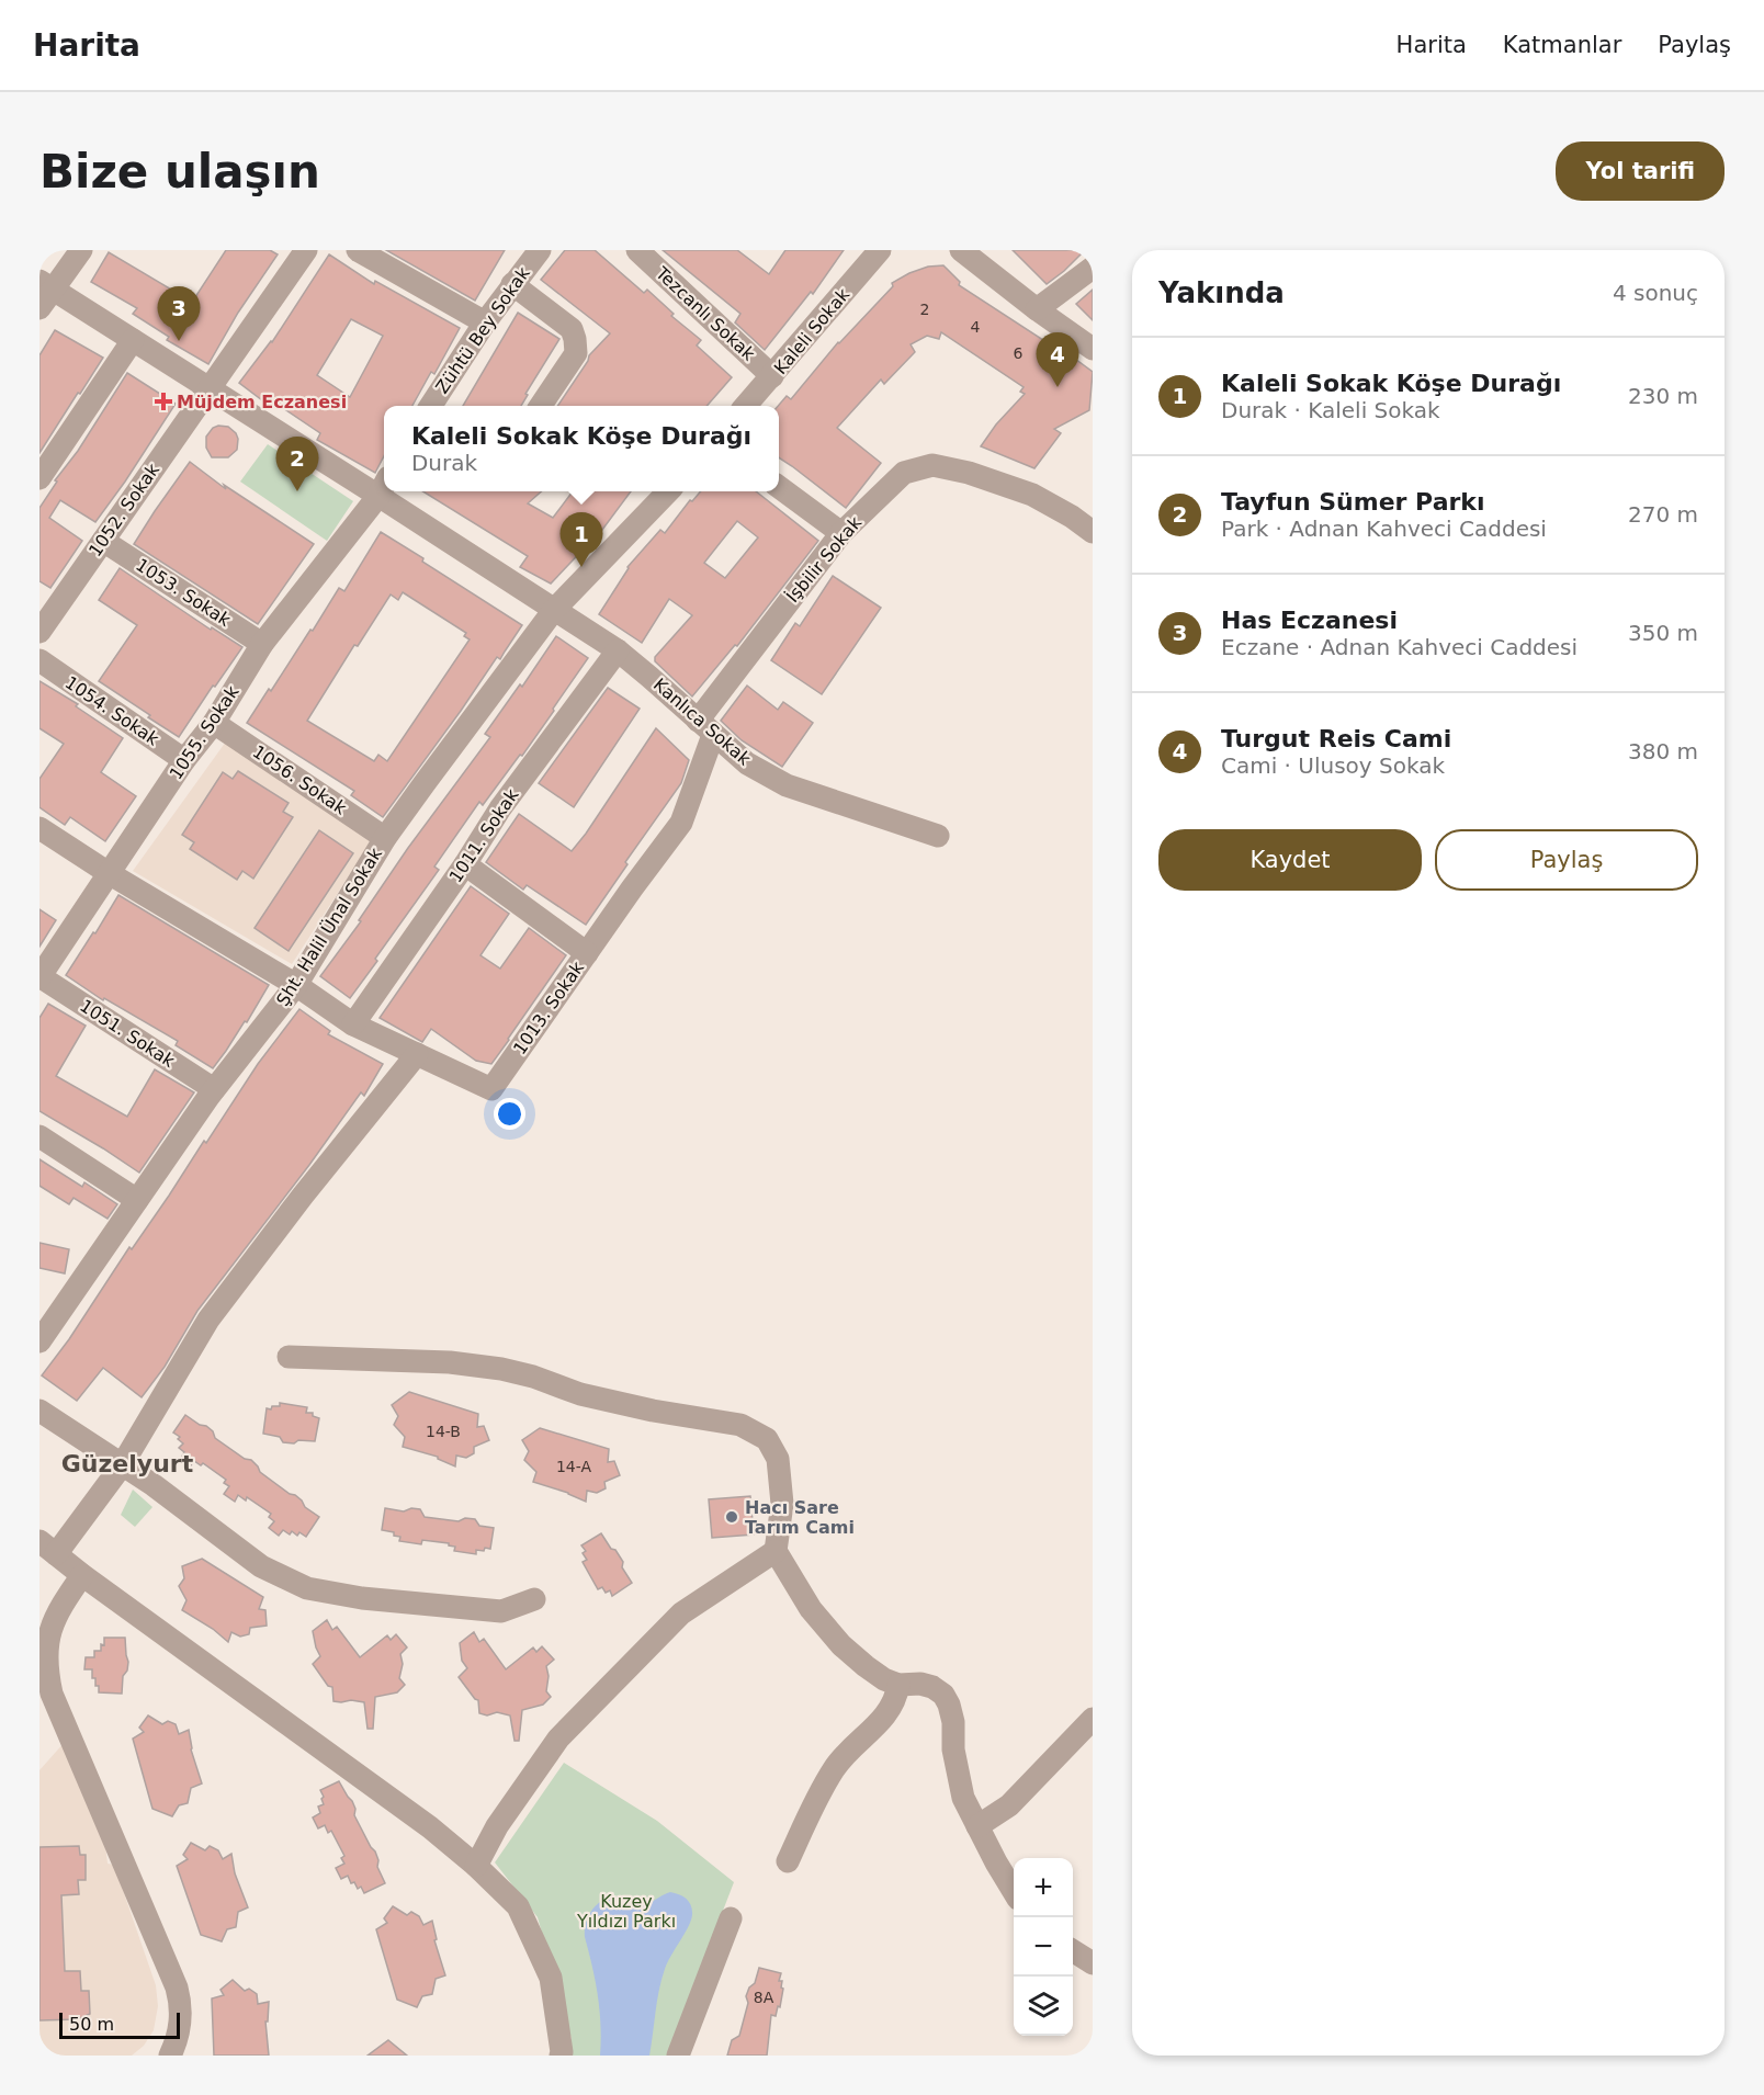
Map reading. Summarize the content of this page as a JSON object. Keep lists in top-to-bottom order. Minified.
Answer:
{"streets":{"street":["Tezcanlı Sokak","Zühtü Bey Sokak","Kaleli Sokak","1052. Sokak","İşbilir Sokak","1053. Sokak","1054. Sokak","Kanlıca Sokak","1055. Sokak","1056. Sokak","1011. Sokak","Şht. Halil Ünal Sokak","1013. Sokak","1051. Sokak"]},"crossings":[["Tezcanlı Sokak","Kaleli Sokak"],["1052. Sokak","1053. Sokak"],["1052. Sokak","Kanlıca Sokak"],["İşbilir Sokak","Kanlıca Sokak"],["İşbilir Sokak","1013. Sokak"],["1053. Sokak","1055. Sokak"],["1054. Sokak","1055. Sokak"],["Kanlıca Sokak","1055. Sokak"],["Kanlıca Sokak","1011. Sokak"],["Kanlıca Sokak","Şht. Halil Ünal Sokak"],["Kanlıca Sokak","1013. Sokak"],["1055. Sokak","1056. Sokak"],["1055. Sokak","1013. Sokak"],["1055. Sokak","1051. Sokak"],["1056. Sokak","Şht. Halil Ünal Sokak"],["1011. Sokak","1013. Sokak"],["Şht. Halil Ünal Sokak","1013. Sokak"],["Şht. Halil Ünal Sokak","1051. Sokak"]],"districts":["Güzelyurt"],"parks":["Kuzey Yıldızı Parkı"],"places":{"health":["Müjdem Eczanesi"],"other":["Hacı Sare Tarım Cami"]},"house_numbers":["2","4","6","14-B","14-A","8A"],"scale_bar":"50 m","page":{"header":"Harita","nav":["Harita","Katmanlar","Paylaş"],"buttons":["Yol tarifi",["Kaydet","Paylaş"]],"title":"Bize ulaşın","heading":["Yakında","4 sonuç"],"pins":["3","4","2","1"],"list":[{"mark":"1","name":"Kaleli Sokak Köşe Durağı","note":"Durak · Kaleli Sokak","value":"230 m"},{"mark":"2","name":"Tayfun Sümer Parkı","note":"Park · Adnan Kahveci Caddesi","value":"270 m"},{"mark":"3","name":"Has Eczanesi","note":"Eczane · Adnan Kahveci Caddesi","value":"350 m"},{"mark":"4","name":"Turgut Reis Cami","note":"Cami · Ulusoy Sokak","value":"380 m"}],"popup":["Kaleli Sokak Köşe Durağı","Durak"],"map_buttons":["+","−"],"scale":"50 m"}}
